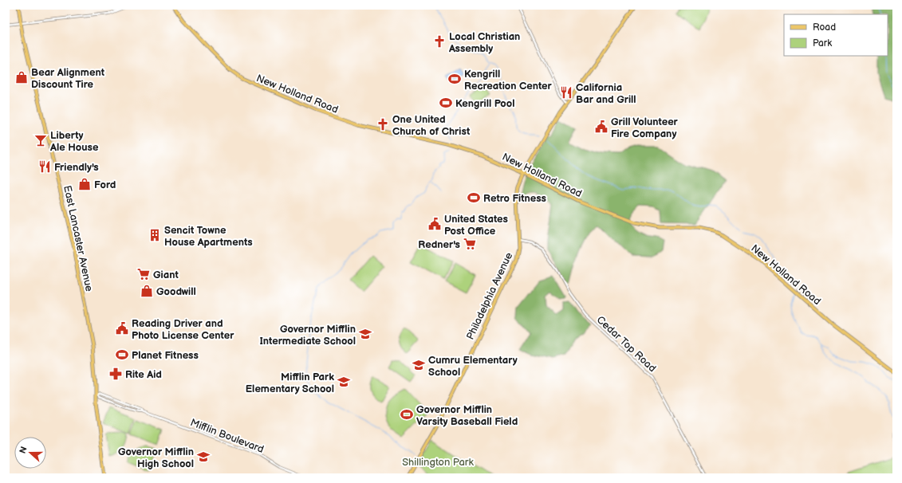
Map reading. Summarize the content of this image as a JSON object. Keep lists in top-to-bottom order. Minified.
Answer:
{"streets":{"main road":["New Holland Road","East Lancaster Avenue","Philadelphia Avenue"],"street":["Cedar Top Road","Mifflin Boulevard"]},"crossings":[["New Holland Road","Philadelphia Avenue"],["East Lancaster Avenue","Mifflin Boulevard"],["Philadelphia Avenue","Cedar Top Road"]],"parks":["Shillington Park"],"places":{"church":["Local Christian Assembly","One United Church of Christ"],"shop":["Bear Alignment Discount Tire","Ford","Goodwill"],"sports":["Kengrill Recreation Center","Kengrill Pool","Retro Fitness","Planet Fitness","Governor Mifflin Varsity Baseball Field"],"restaurant":["California Bar and Grill","Friendly's"],"public building":["Grill Volunteer Fire Company","United States Post Office","Reading Driver and Photo License Center"],"bar":["Liberty Ale House"],"building":["Sencit Towne House Apartments"],"supermarket":["Redner's","Giant"],"school or university":["Governor Mifflin Intermediate School","Cumru Elementary School","Mifflin Park Elementary School","Governor Mifflin High School"],"pharmacy":["Rite Aid"]},"legend":["Road","Park"],"north":"left"}
